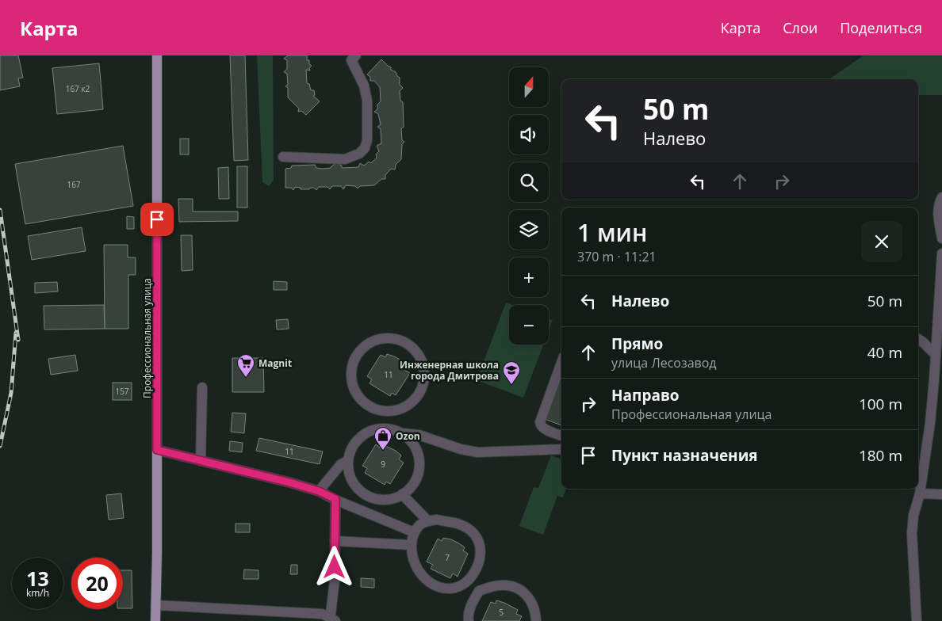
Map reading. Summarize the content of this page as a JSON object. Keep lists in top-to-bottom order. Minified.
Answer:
{"streets":{"main road":["Профессиональная улица"]},"places":{"supermarket":["Magnit"],"school or university":["Инженерная школа города Дмитрова"],"shop":["Ozon"]},"house_numbers":["167 к2","167","11","157","11","9","7","5"],"north":"top","page":{"header":"Карта","nav":["Карта","Слои","Поделиться"],"map_buttons":["+","−"],"turn":["50 m","Налево"],"heading":["1 мин","370 m · 11:21"],"list":[{"name":"Налево","value":"50 m"},{"name":"Прямо","note":"улица Лесозавод","value":"40 m"},{"name":"Направо","note":"Профессиональная улица","value":"100 m"},{"name":"Пункт назначения","value":"180 m"}],"speed":"13 km/h","limit":"20"}}
